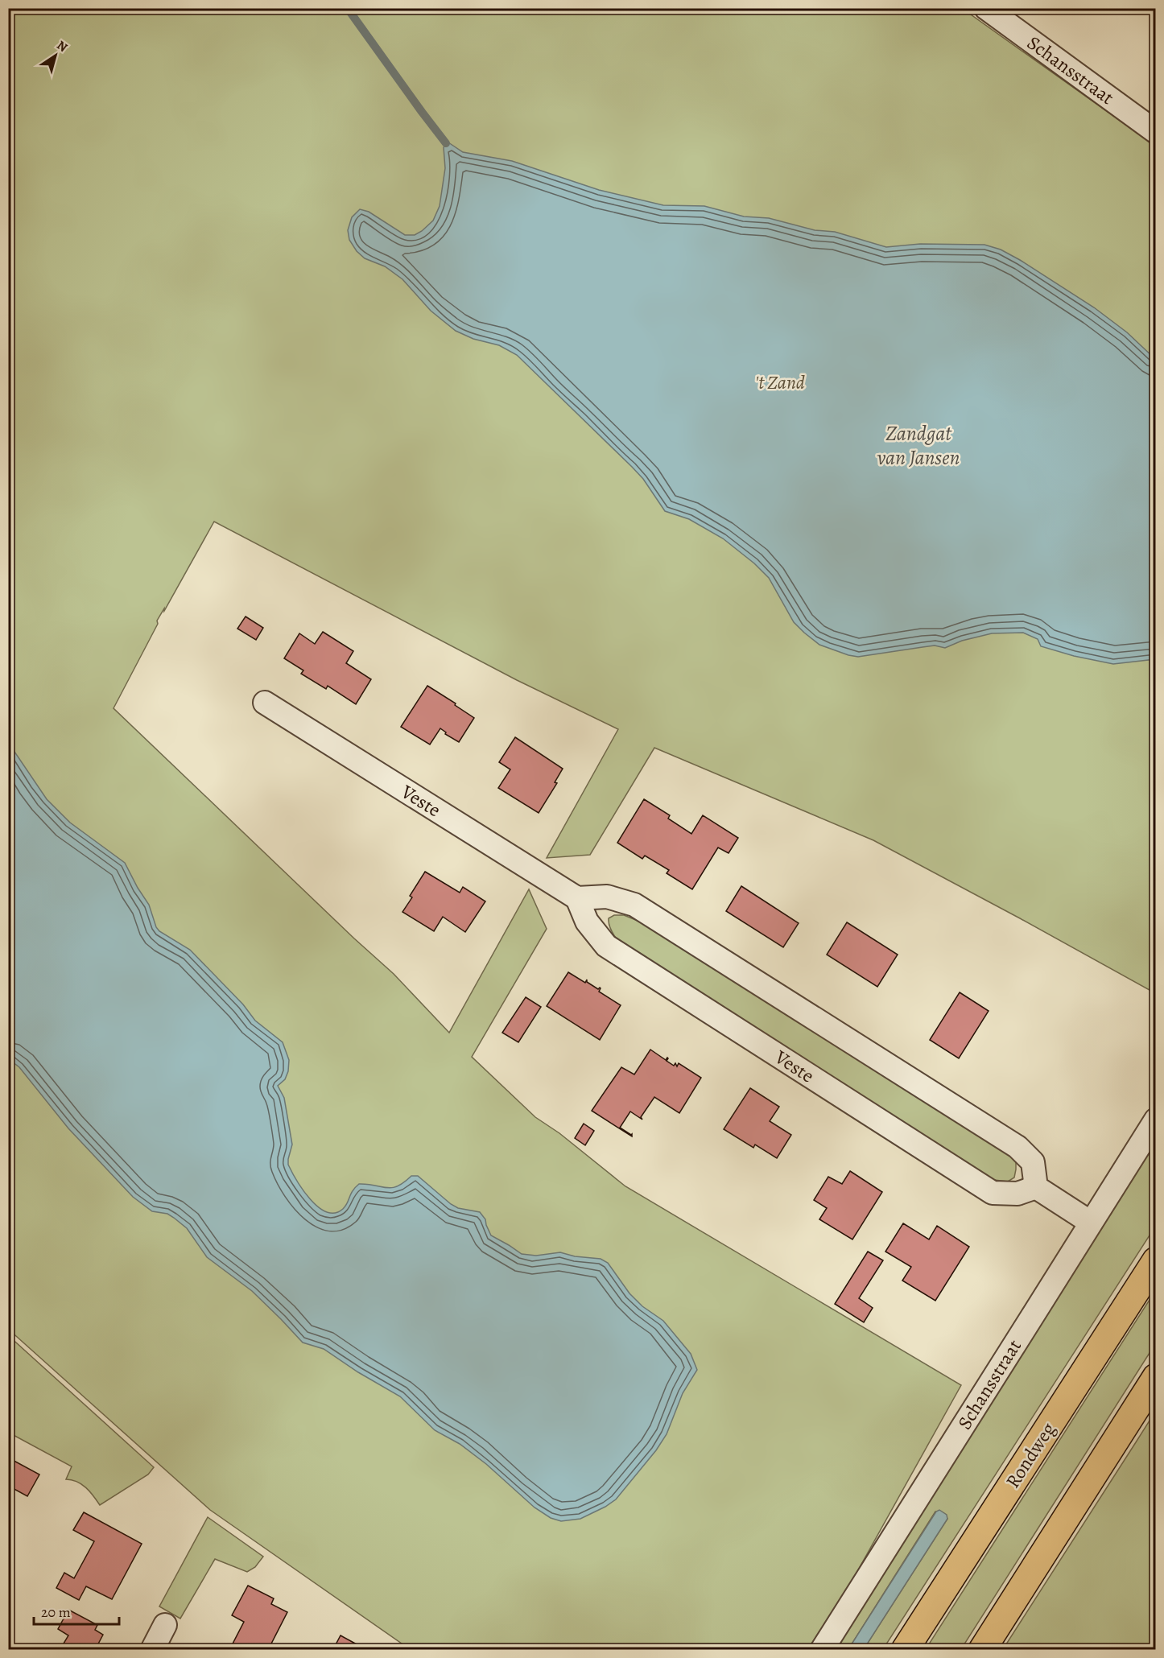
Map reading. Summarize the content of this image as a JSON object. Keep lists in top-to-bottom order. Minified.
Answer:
{"streets":{"main road":["Rondweg"],"street":["Schansstraat","Veste"]},"water":["Zandgat van Jansen"],"parks":["'t Zand"],"scale_bar":"20 m","north":"top right"}
